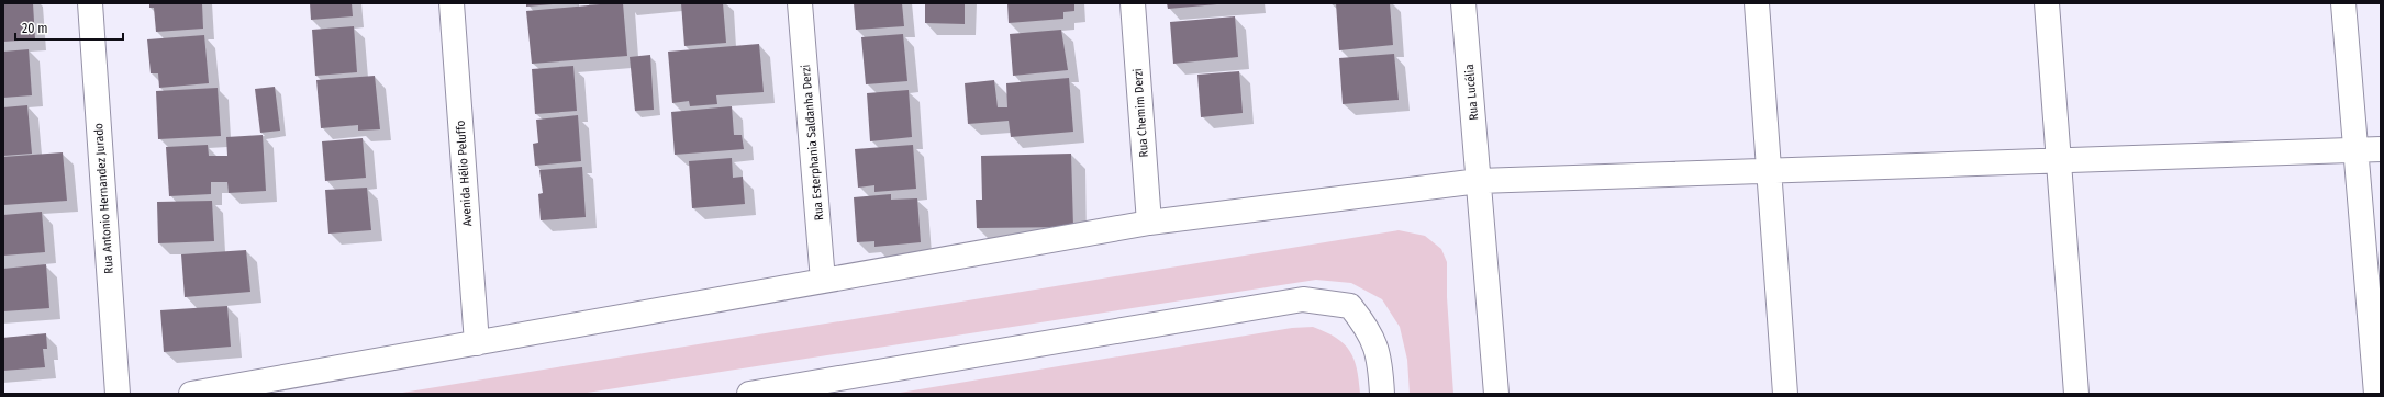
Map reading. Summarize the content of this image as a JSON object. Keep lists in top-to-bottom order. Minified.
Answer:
{"streets":{"street":["Rua Lucélia","Rua Chemim Derzi","Rua Esterphania Saldanha Derzi","Avenida Hélio Peluffo","Rua Antonio Hernandez Jurado"]},"scale_bar":"20 m"}
